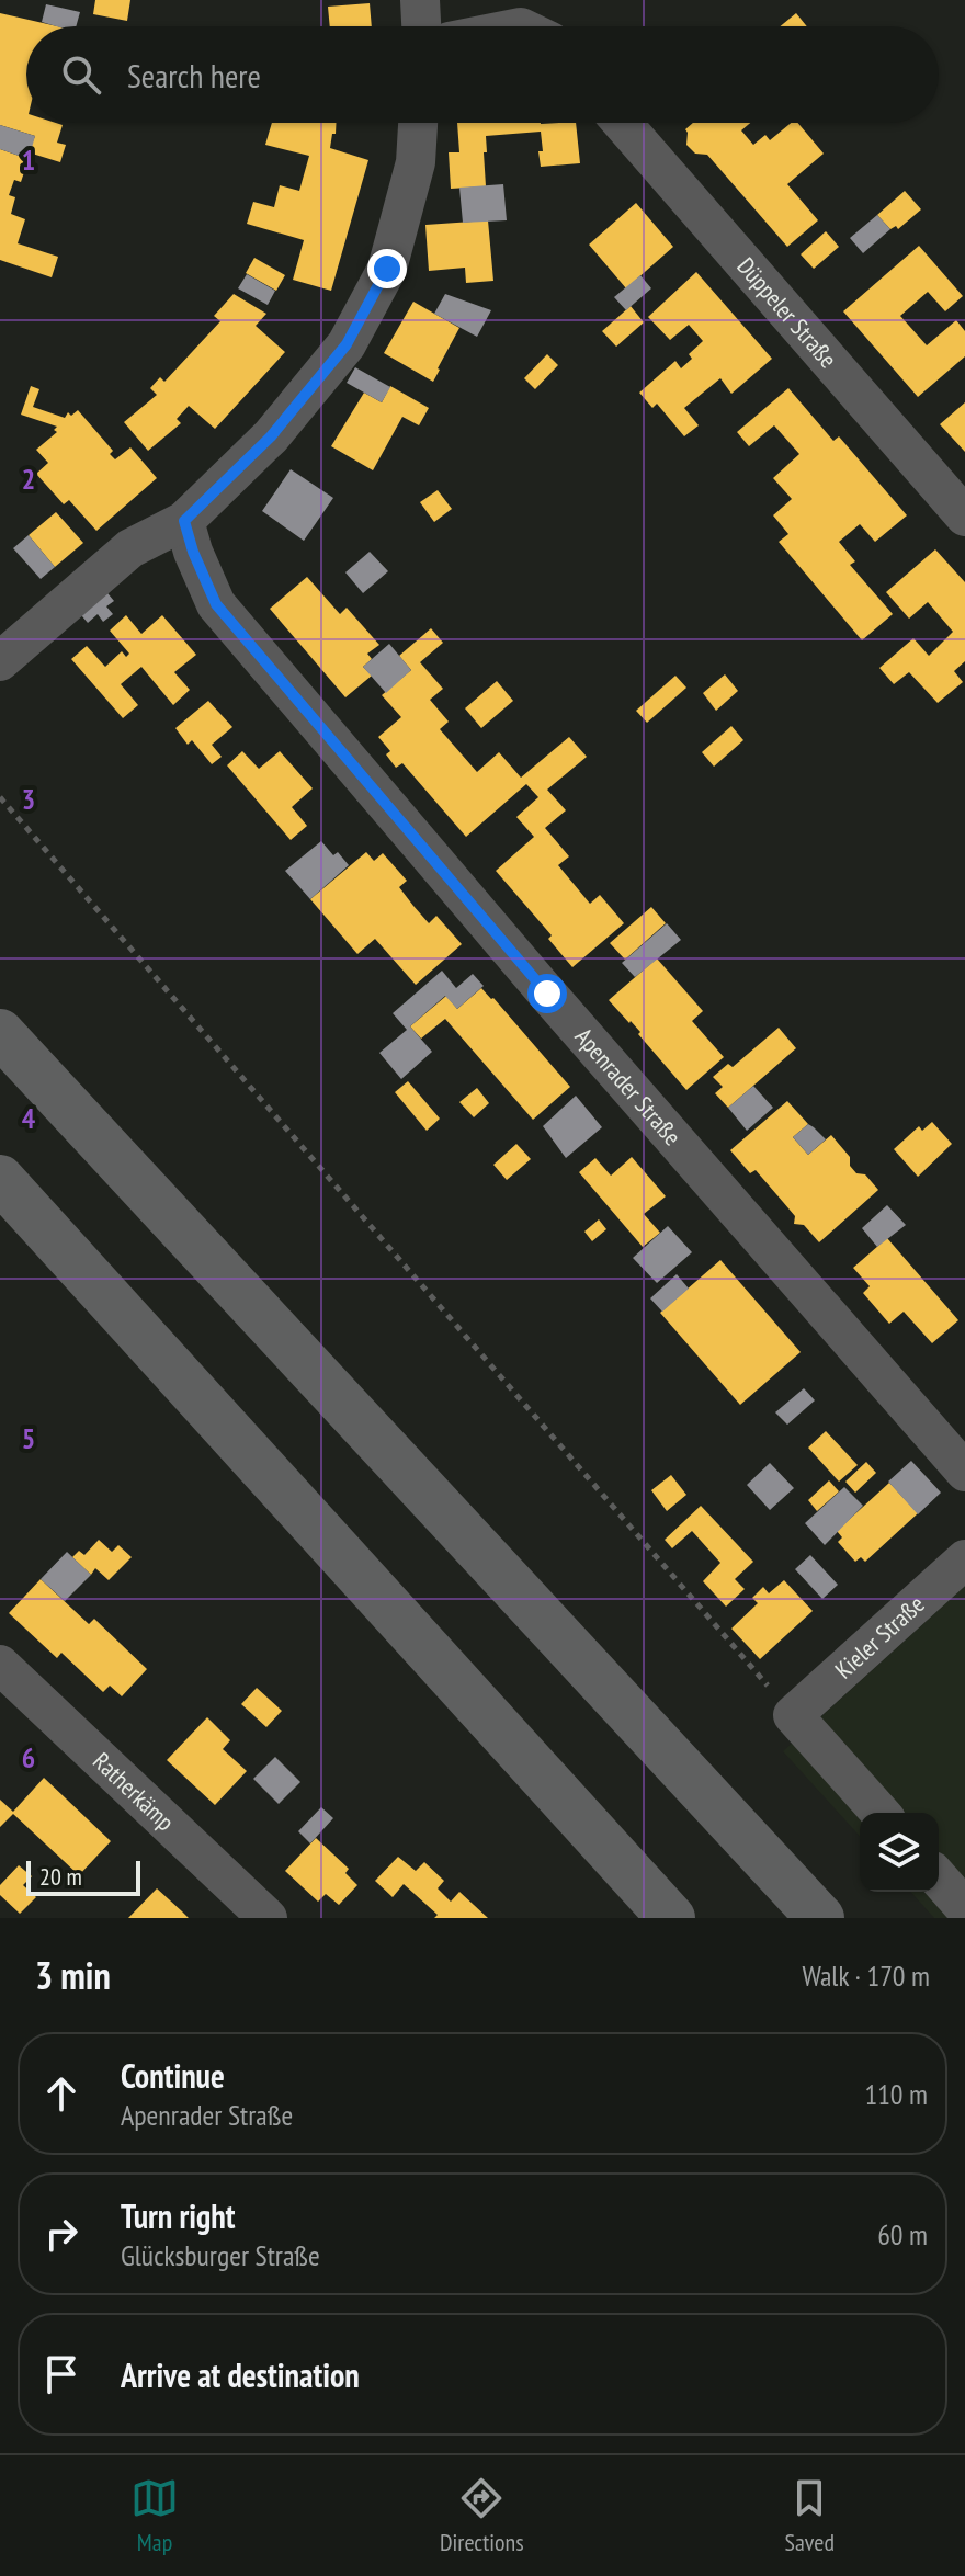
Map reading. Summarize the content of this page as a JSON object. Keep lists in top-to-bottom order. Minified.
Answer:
{"streets":{"street":["Düppeler Straße","Apenrader Straße","Kieler Straße","Ratherkämp"]},"scale_bar":"20 m","page":{"search":"Search here","scale":"20 m","heading":["3 min","Walk · 170 m"],"list":[["Continue","Apenrader Straße","110 m"],["Turn right","Glücksburger Straße","60 m"],"Arrive at destination"],"nav":["Map","Directions","Saved"]},"grid":{"rows":["1","2","3","4","5","6"]}}
